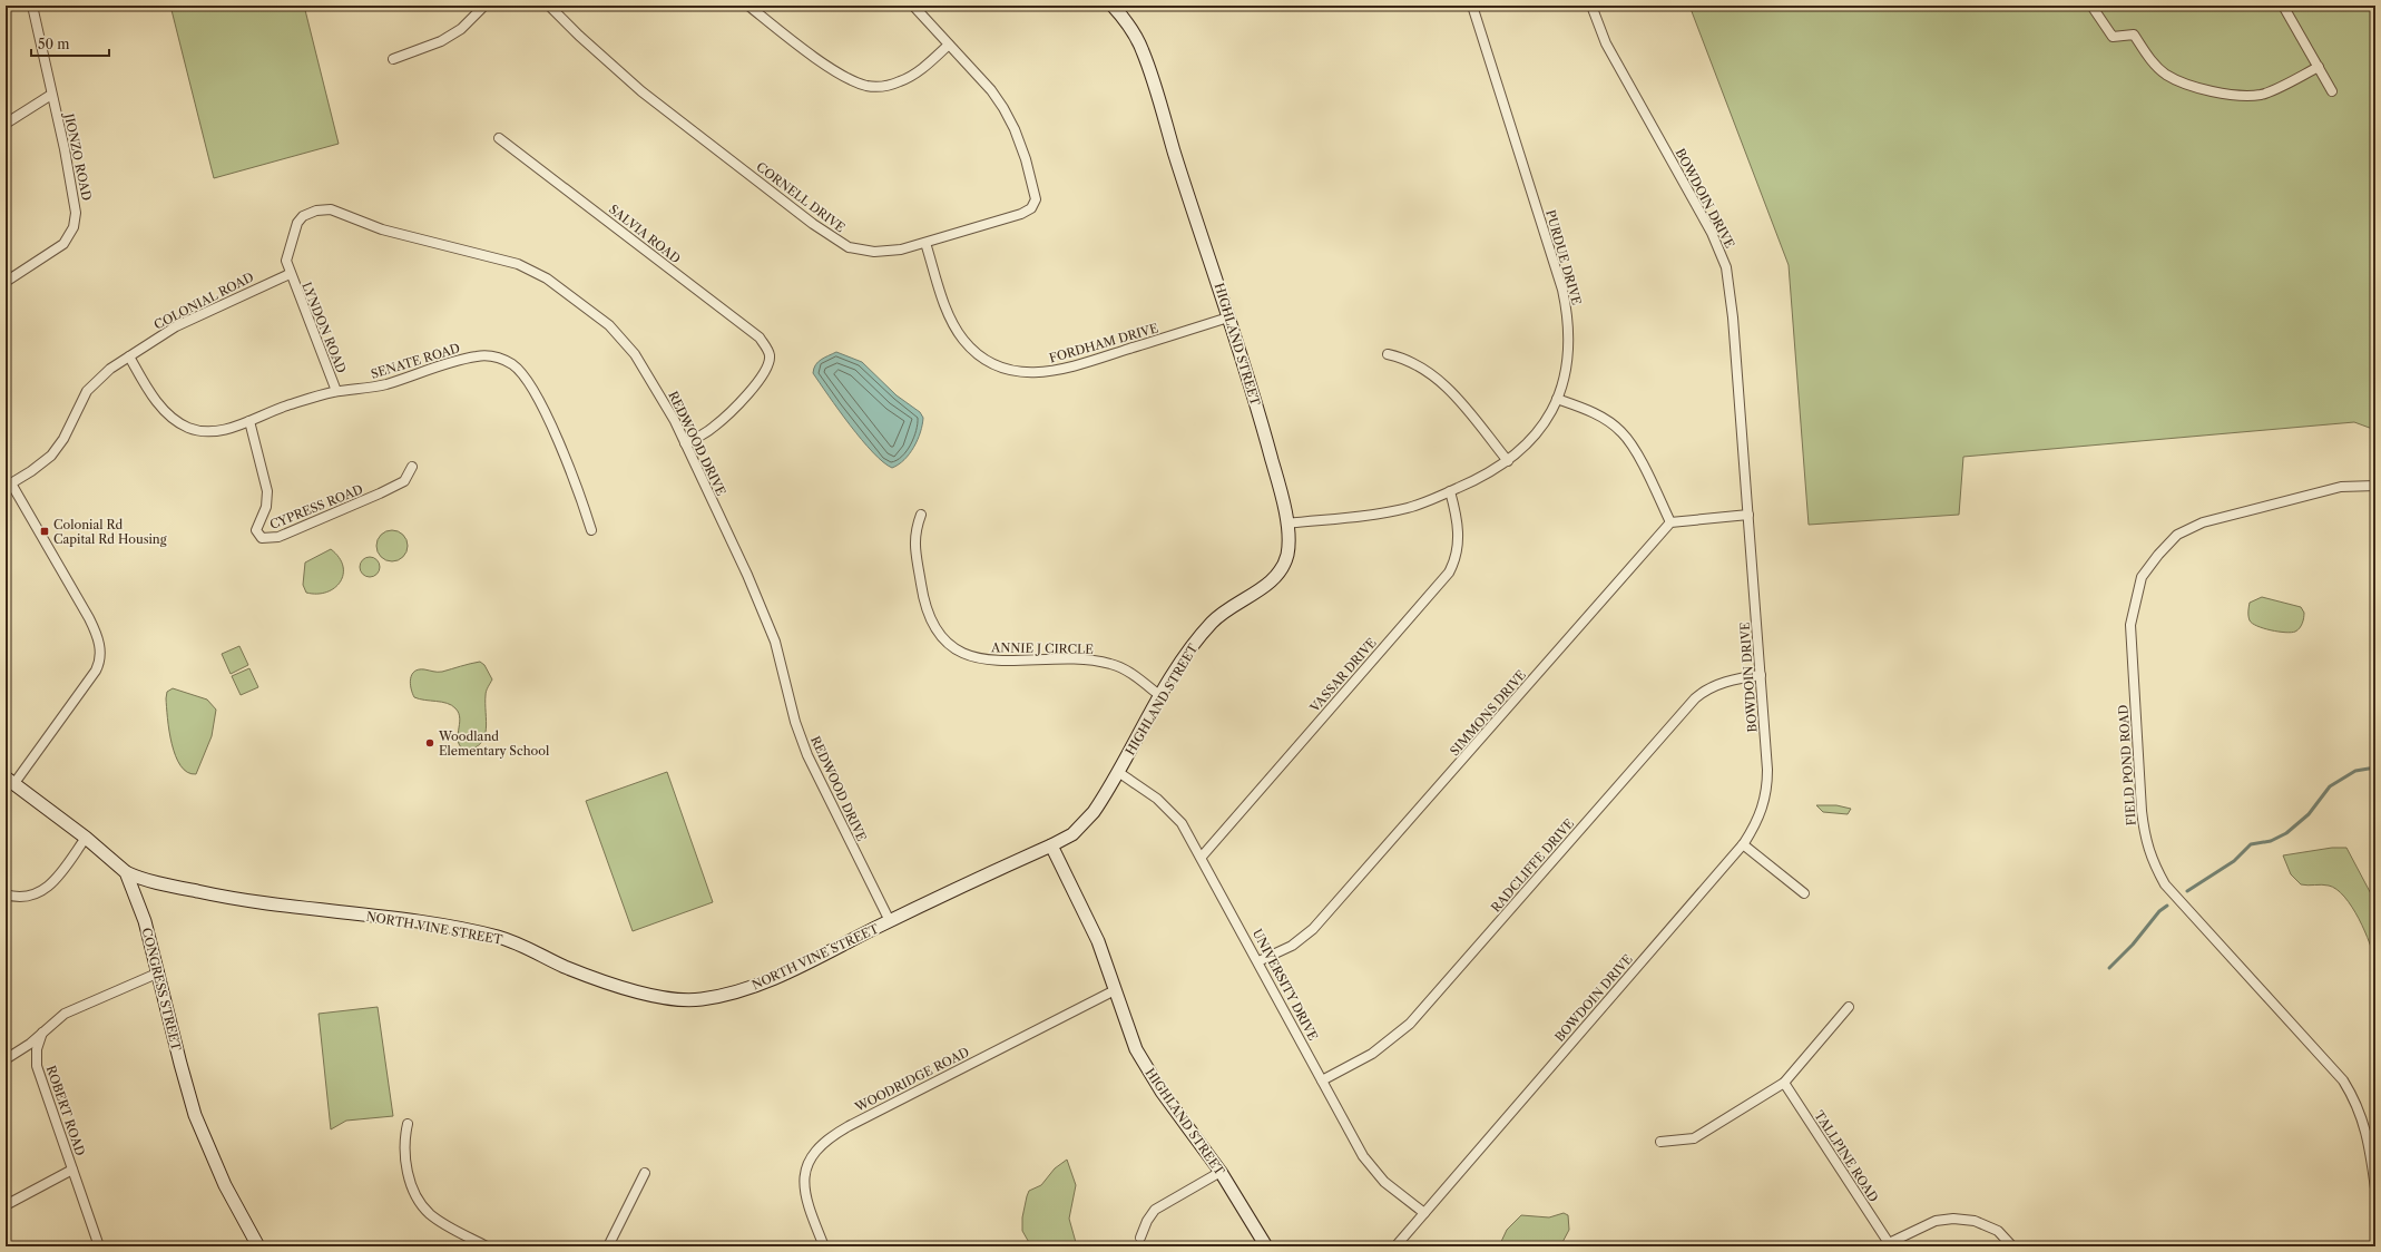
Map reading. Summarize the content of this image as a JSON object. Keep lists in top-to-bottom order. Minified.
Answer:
{"streets":{"street":["JIONZO ROAD","CORNELL DRIVE","BOWDOIN DRIVE","SALVIA ROAD","PURDUE DRIVE","COLONIAL ROAD","LYNDON ROAD","FORDHAM DRIVE","HIGHLAND STREET","SENATE ROAD","REDWOOD DRIVE","CYPRESS ROAD","ANNIE J CIRCLE","VASSAR DRIVE","SIMMONS DRIVE","FIELD POND ROAD","RADCLIFFE DRIVE","NORTH VINE STREET","UNIVERSITY DRIVE","CONGRESS STREET","WOODRIDGE ROAD","ROBERT ROAD","TALLPINE ROAD"]},"crossings":[["CORNELL DRIVE","FORDHAM DRIVE"],["BOWDOIN DRIVE","RADCLIFFE DRIVE"],["BOWDOIN DRIVE","UNIVERSITY DRIVE"],["SALVIA ROAD","REDWOOD DRIVE"],["PURDUE DRIVE","HIGHLAND STREET"],["PURDUE DRIVE","VASSAR DRIVE"],["COLONIAL ROAD","LYNDON ROAD"],["COLONIAL ROAD","SENATE ROAD"],["COLONIAL ROAD","REDWOOD DRIVE"],["LYNDON ROAD","SENATE ROAD"],["LYNDON ROAD","REDWOOD DRIVE"],["FORDHAM DRIVE","HIGHLAND STREET"],["HIGHLAND STREET","ANNIE J CIRCLE"],["HIGHLAND STREET","NORTH VINE STREET"],["HIGHLAND STREET","UNIVERSITY DRIVE"],["HIGHLAND STREET","WOODRIDGE ROAD"],["SENATE ROAD","CYPRESS ROAD"],["REDWOOD DRIVE","NORTH VINE STREET"],["VASSAR DRIVE","UNIVERSITY DRIVE"],["SIMMONS DRIVE","UNIVERSITY DRIVE"],["RADCLIFFE DRIVE","UNIVERSITY DRIVE"],["NORTH VINE STREET","CONGRESS STREET"]],"places":{"transit":["Colonial Rd Capital Rd Housing"],"other":["Woodland Elementary School"]},"scale_bar":"50 m"}
